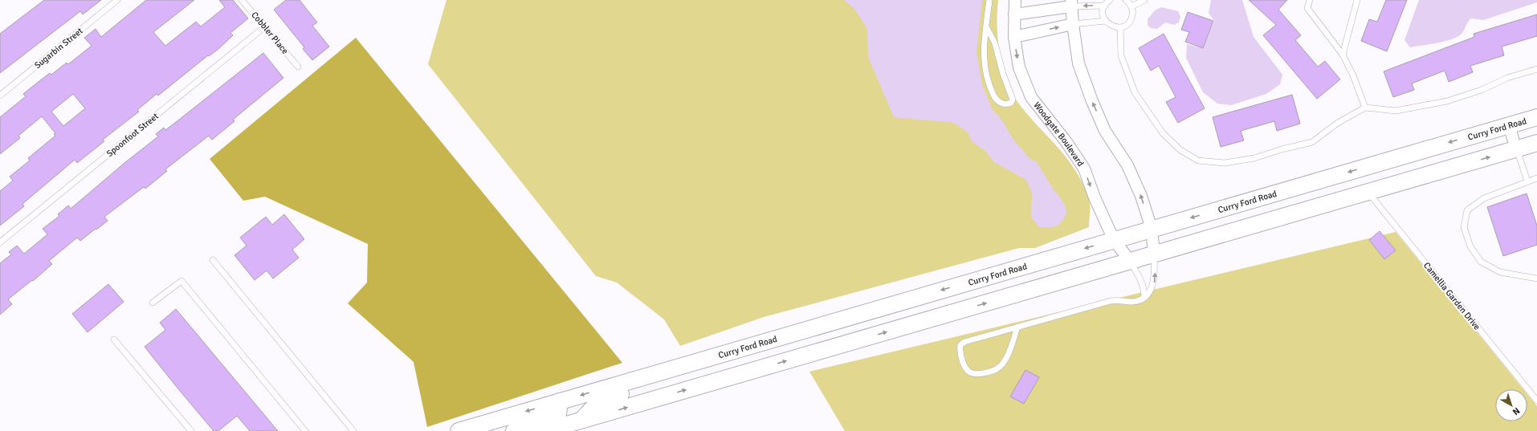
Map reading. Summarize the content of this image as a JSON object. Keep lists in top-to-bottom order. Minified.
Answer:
{"streets":{"main road":["Curry Ford Road"],"street":["Woodgate Boulevard"],"lane":["Cobbler Place","Sugarbin Street","Spoonfoot Street","Camellia Garden Drive"]},"crossings":[["Cobbler Place","Spoonfoot Street"],["Curry Ford Road","Woodgate Boulevard"]],"north":"bottom right"}
